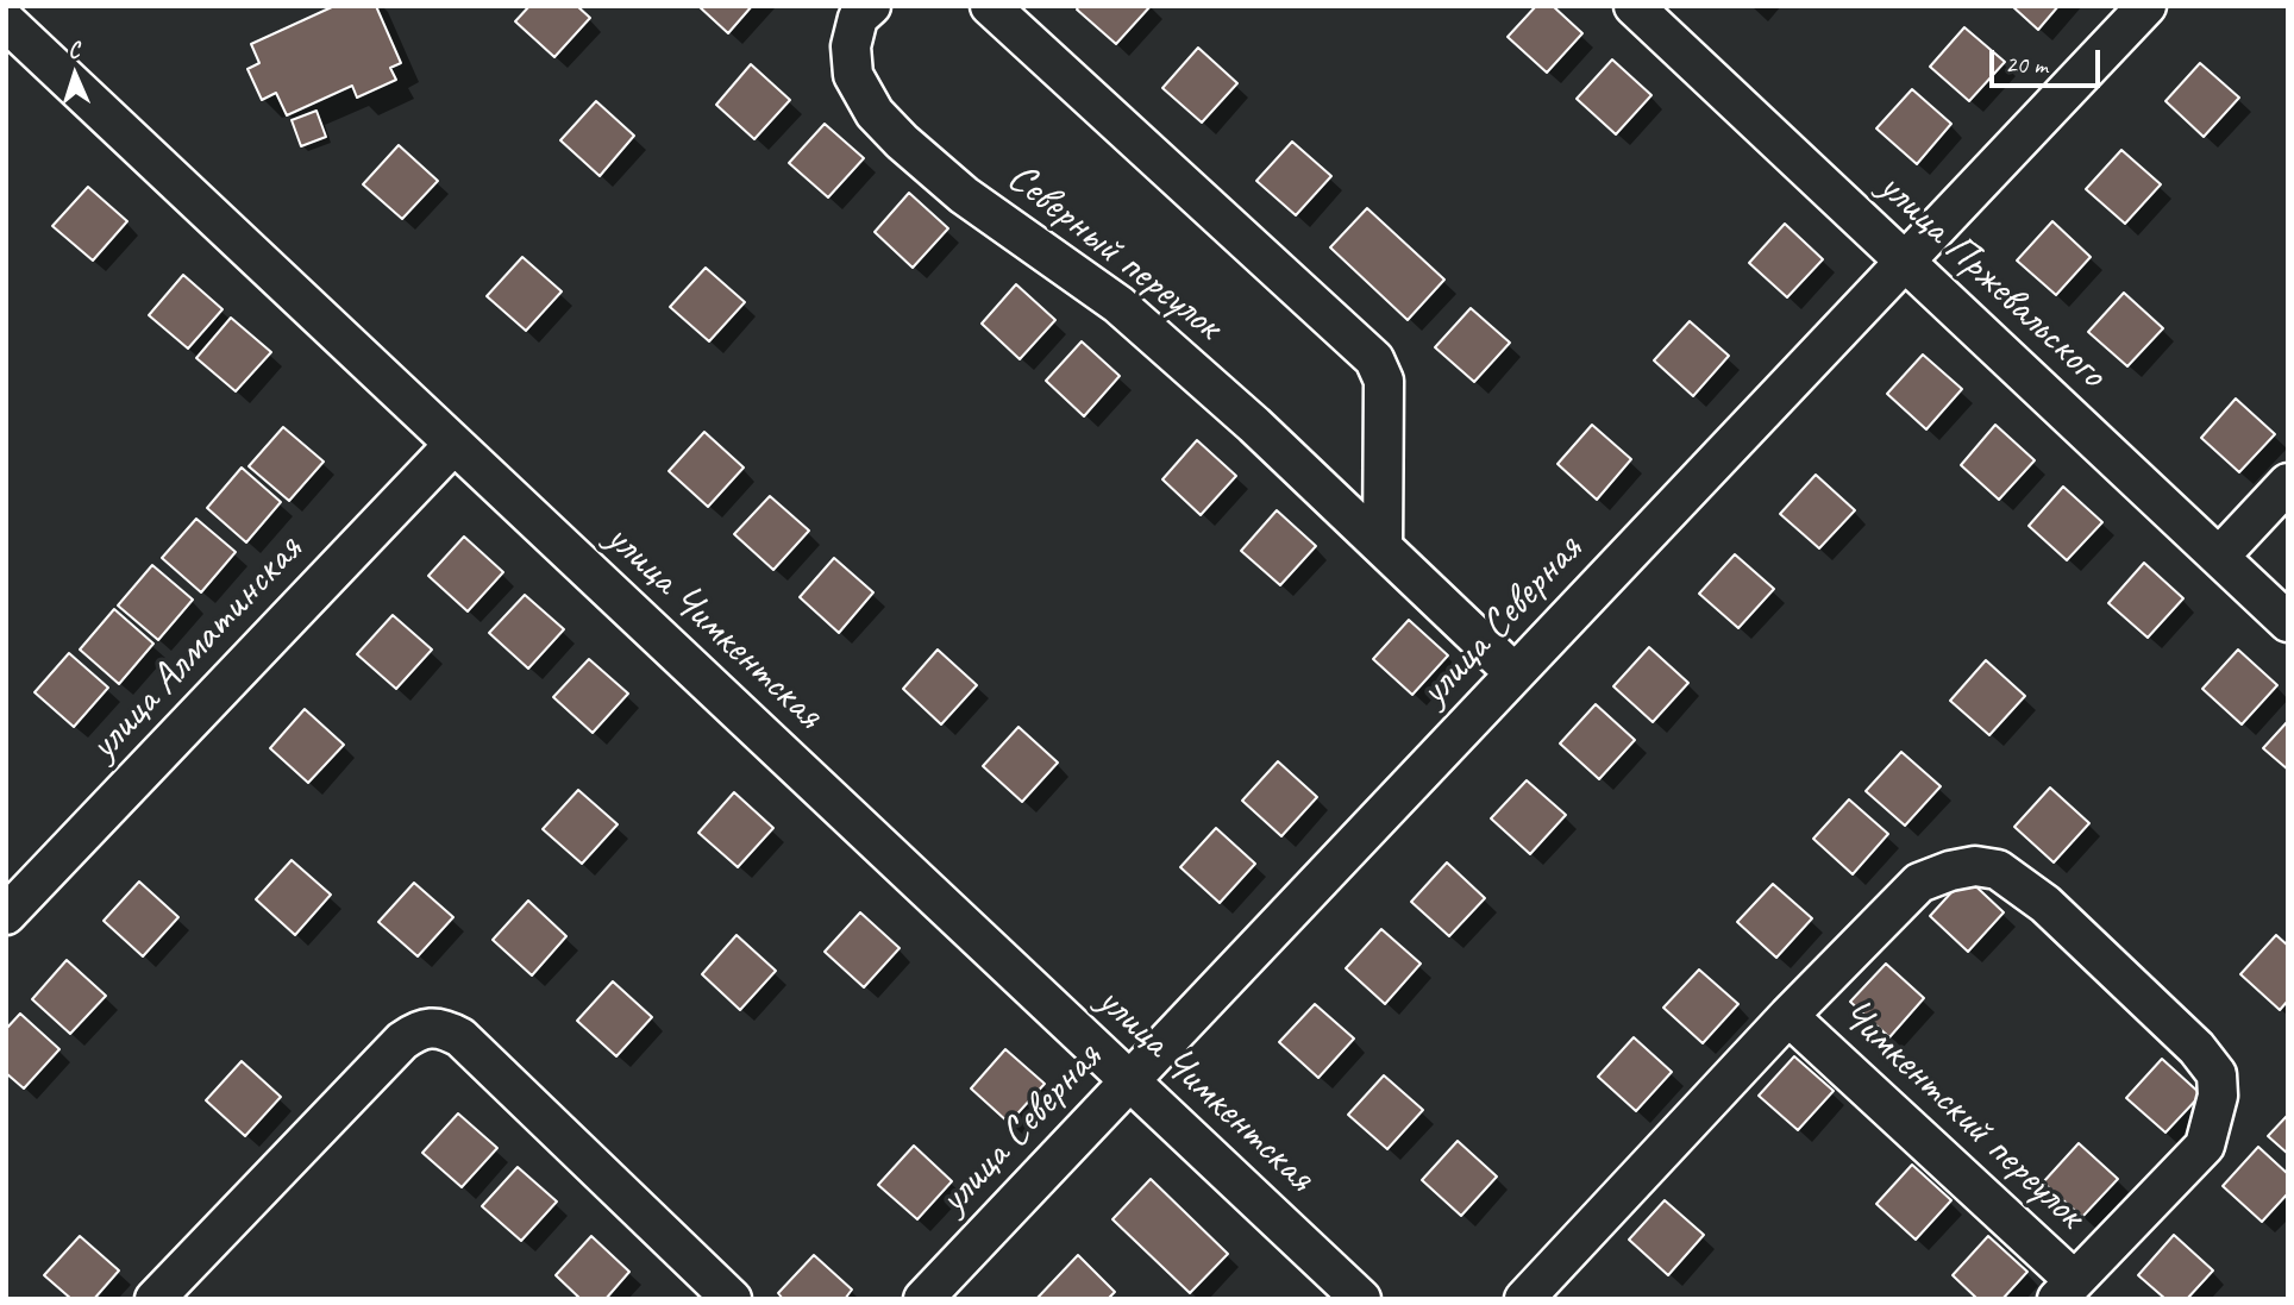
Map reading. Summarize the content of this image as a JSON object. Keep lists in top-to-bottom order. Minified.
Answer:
{"streets":{"street":["Северный переулок","улица Пржевальского","улица Северная","улица Чимкентская","улица Алматинская","Чимкентский переулок"]},"crossings":[["Северный переулок","улица Северная"],["улица Пржевальского","улица Северная"],["улица Северная","улица Чимкентская"],["улица Чимкентская","улица Алматинская"]],"scale_bar":"20 m","north":"top"}
